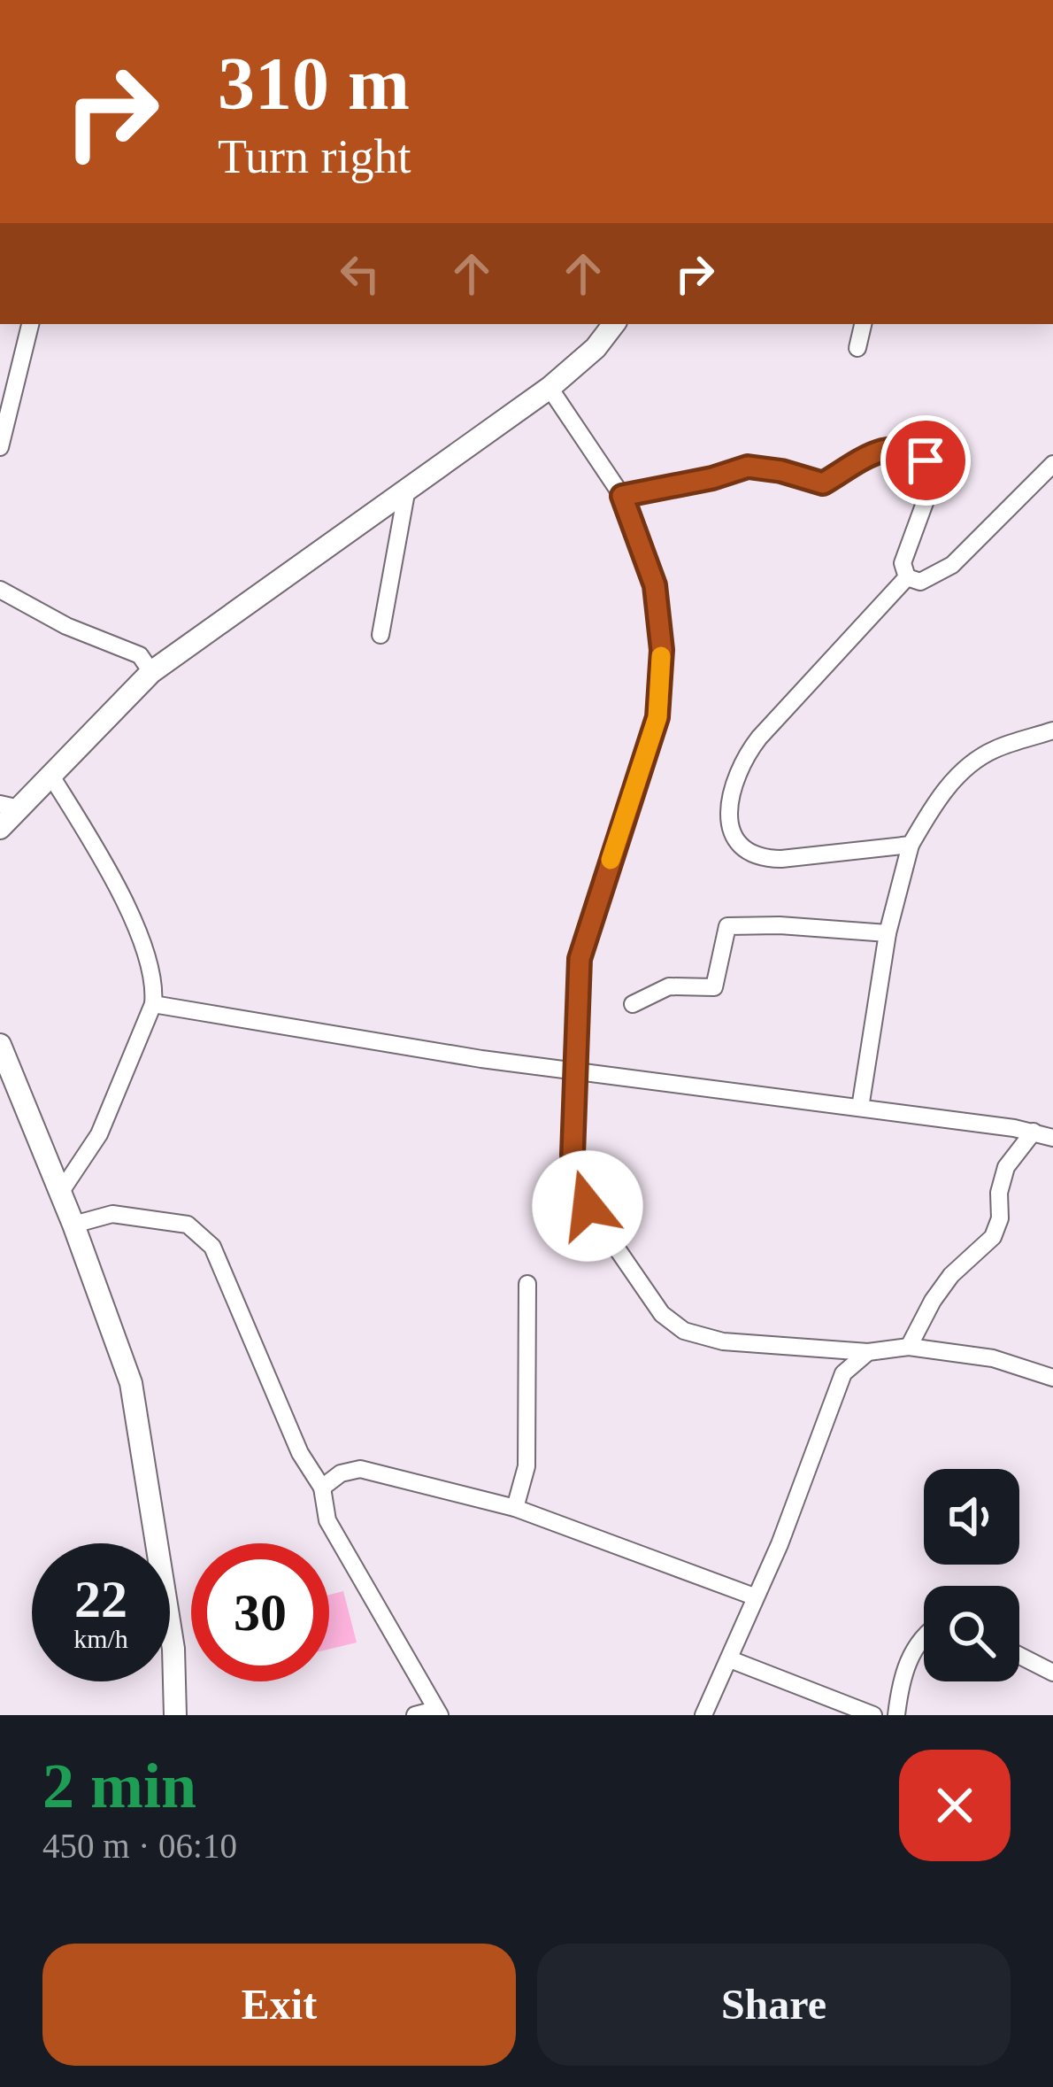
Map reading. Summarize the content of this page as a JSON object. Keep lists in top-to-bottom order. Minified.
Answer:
{"page":{"turn":["310 m","Turn right"],"speed":"22 km/h","limit":"30","heading":["2 min","450 m · 06:10"],"buttons":["Exit","Share"]}}
